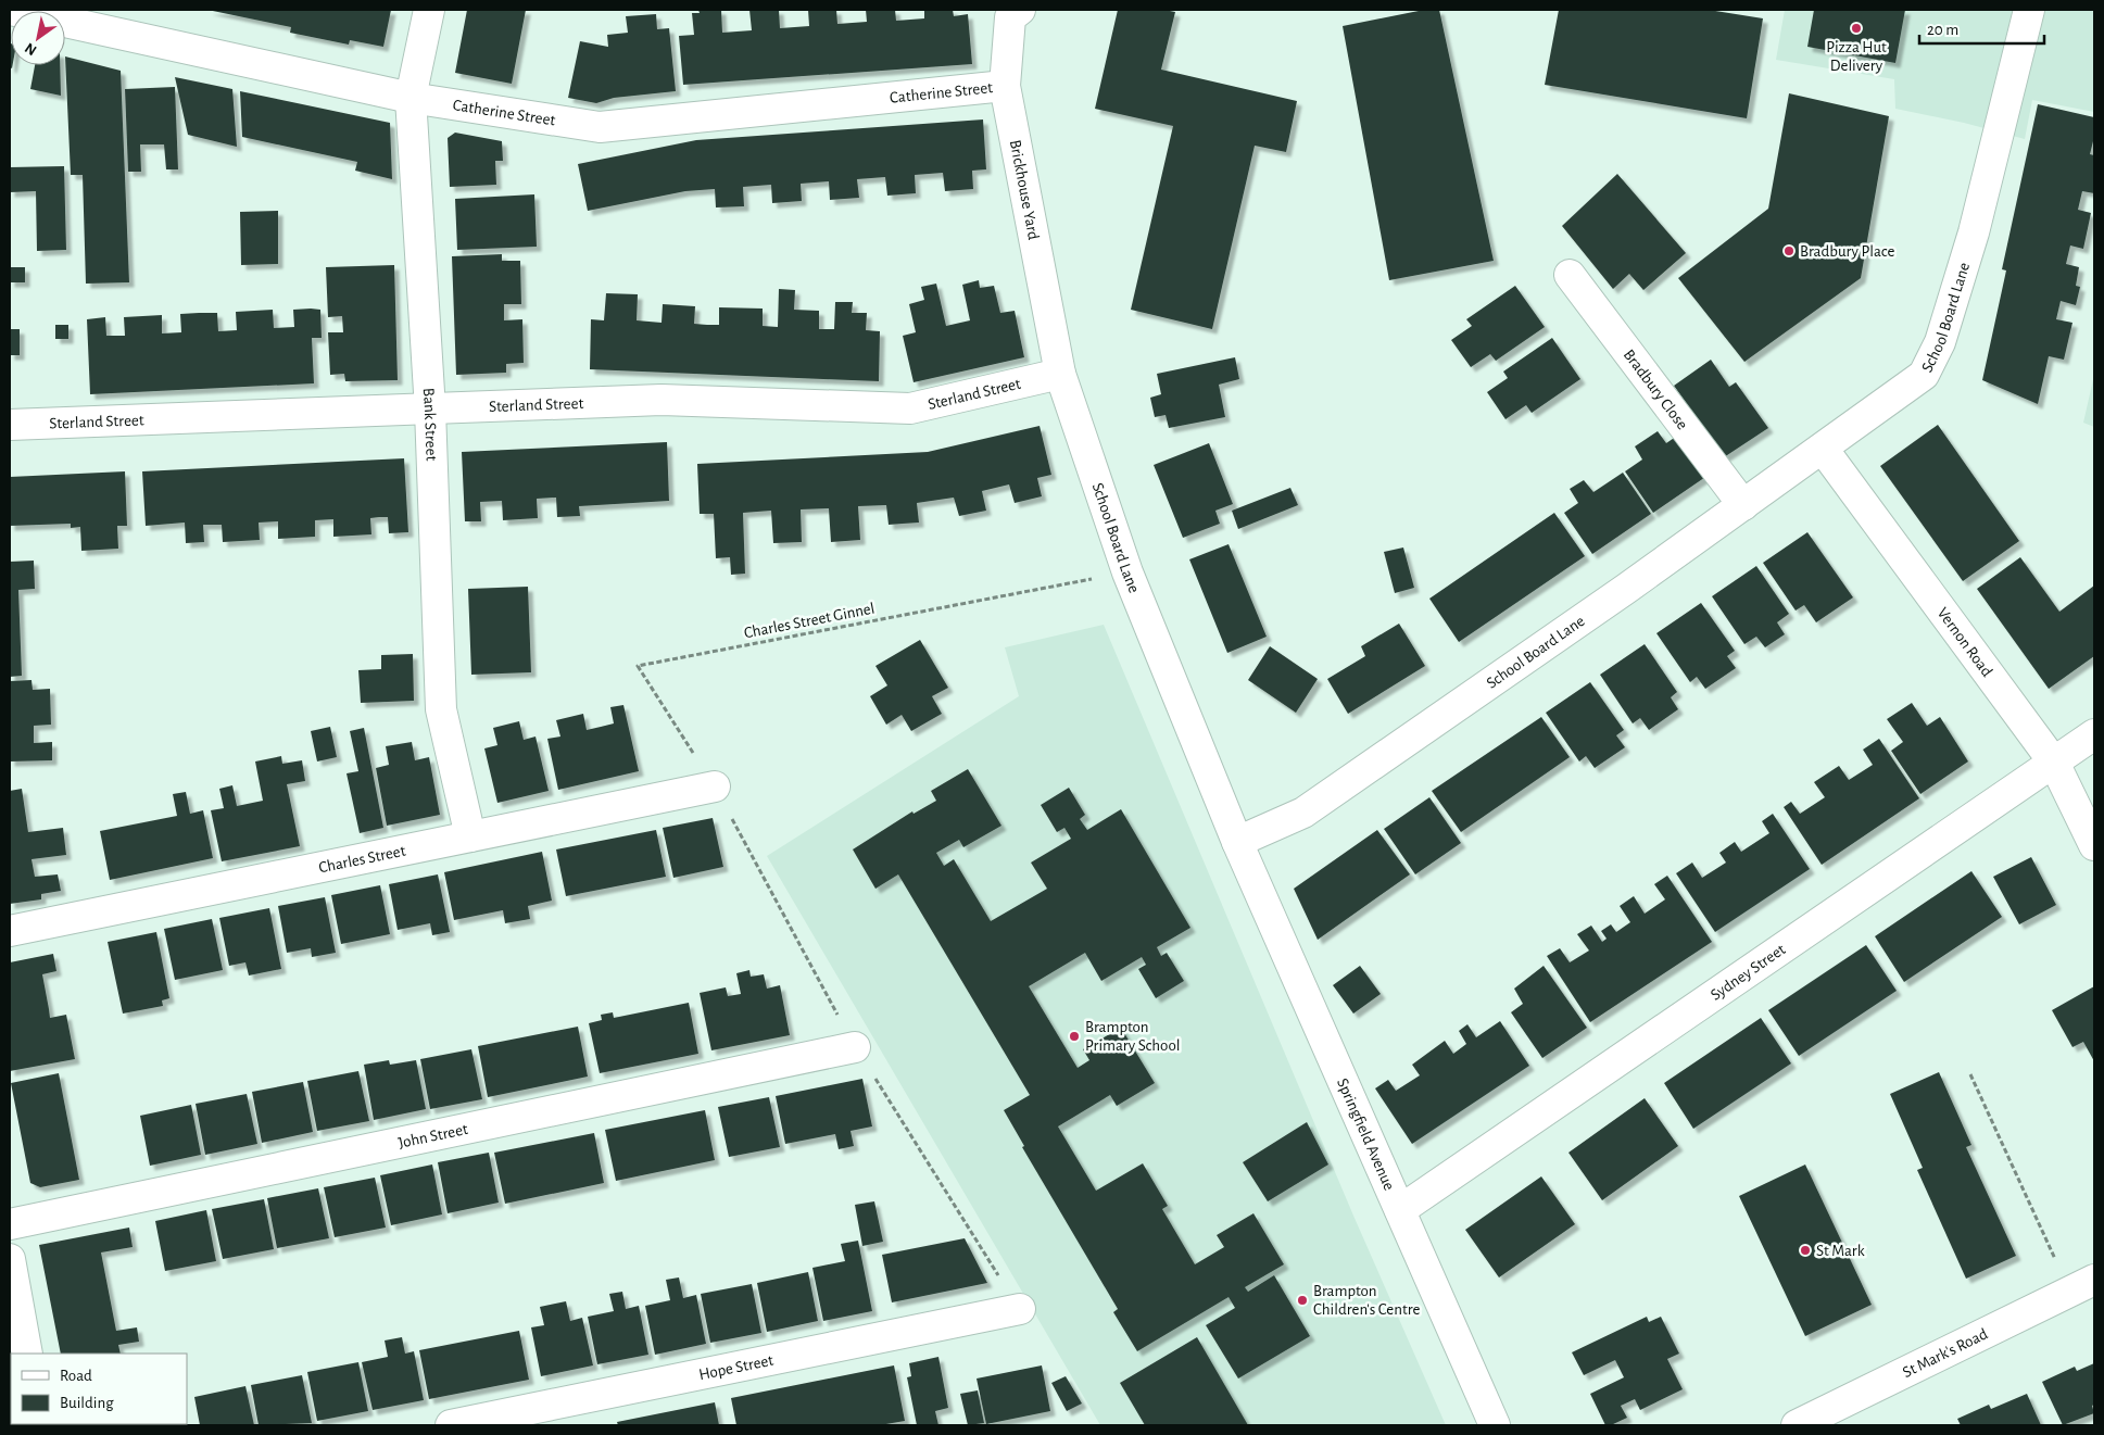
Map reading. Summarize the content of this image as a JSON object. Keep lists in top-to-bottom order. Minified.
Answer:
{"streets":{"street":["Catherine Street","Brickhouse Yard","School Board Lane","Bradbury Close","Sterland Street","Bank Street","Vernon Road","Charles Street","Sydney Street","Springfield Avenue","John Street","St Mark's Road","Hope Street"],"path":["Charles Street Ginnel"]},"crossings":[["Catherine Street","Brickhouse Yard"],["Catherine Street","Bank Street"],["Brickhouse Yard","School Board Lane"],["Brickhouse Yard","Sterland Street"],["School Board Lane","Bradbury Close"],["School Board Lane","Sterland Street"],["School Board Lane","Charles Street Ginnel"],["School Board Lane","Vernon Road"],["School Board Lane","Springfield Avenue"],["Sterland Street","Bank Street"],["Bank Street","Charles Street"],["Charles Street Ginnel","Charles Street"],["Vernon Road","Sydney Street"],["Sydney Street","Springfield Avenue"]],"places":["Pizza Hut Delivery","Bradbury Place","Brampton Primary School","St Mark","Brampton Children's Centre"],"legend":["Road","Building"],"scale_bar":"20 m","north":"bottom left"}
